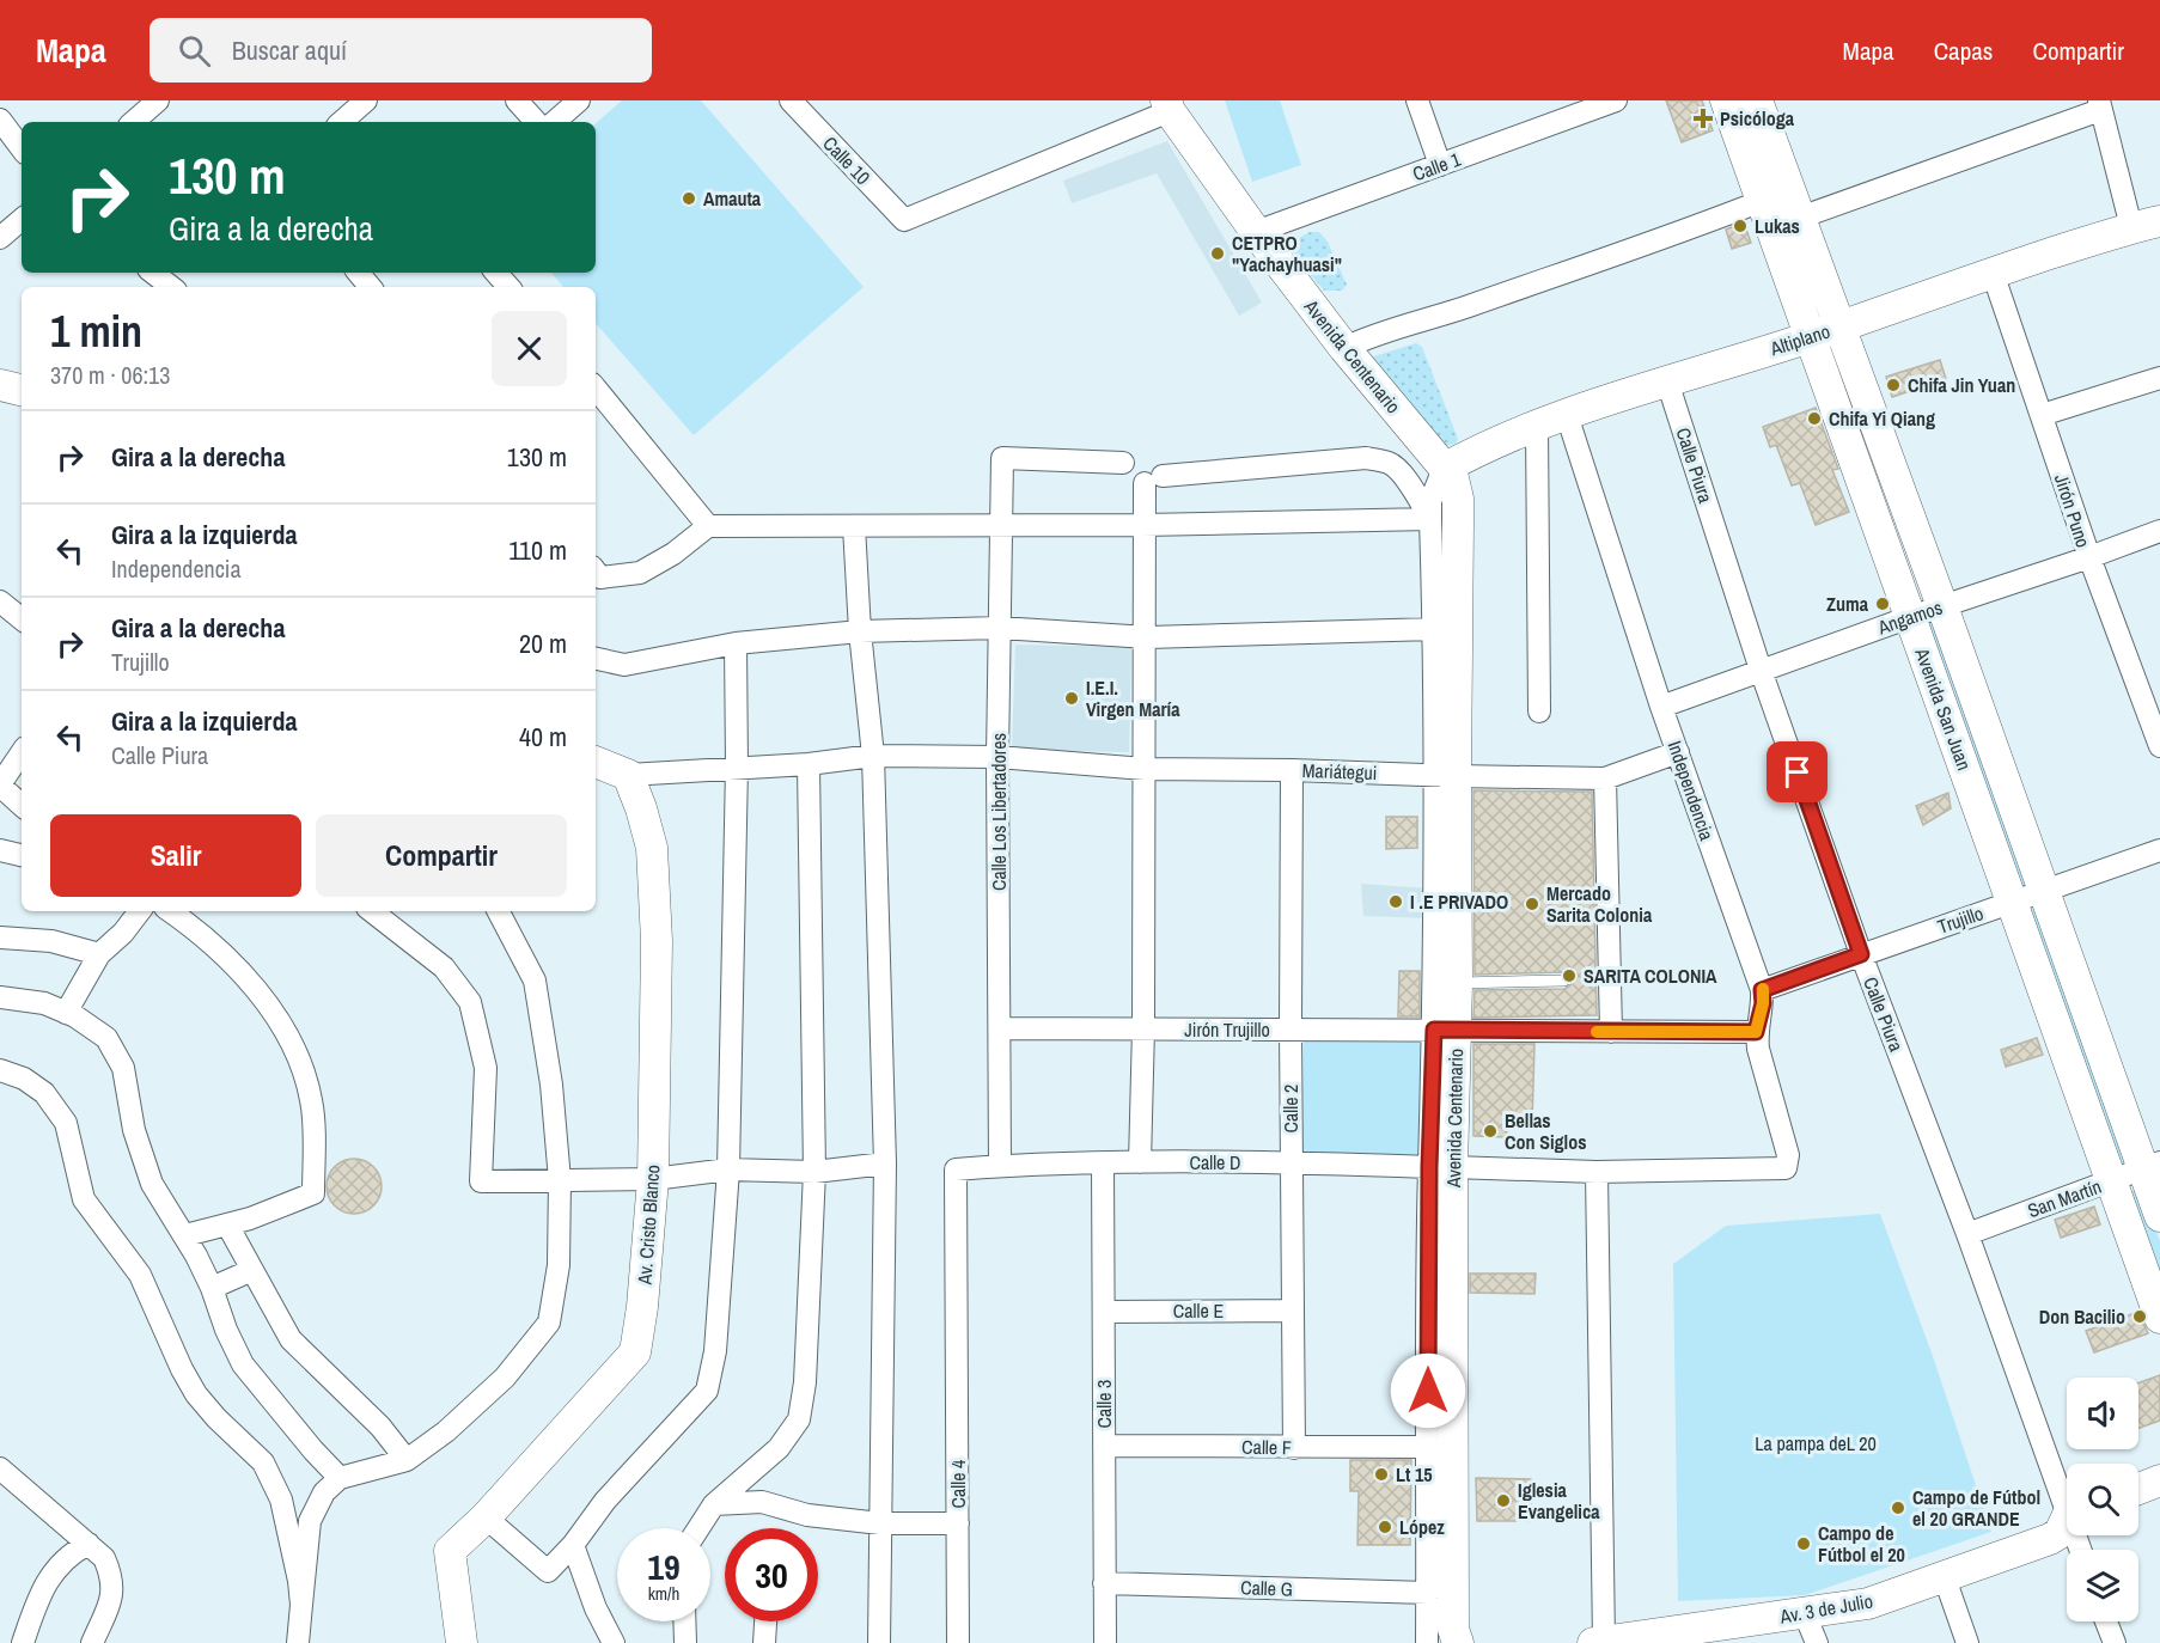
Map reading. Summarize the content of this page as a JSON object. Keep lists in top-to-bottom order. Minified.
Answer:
{"streets":{"street":["Calle 10","Calle 1","Altiplano","Avenida Centenario","Calle Piura","Jirón Puno","Angamos","Avenida San Juan","Mariátegui","Independencia","Calle Los Libertadores","Trujillo","Jirón Trujillo","Calle 2","Calle D","San Martín","Av. Cristo Blanco","Calle E","Calle 3","Calle F","Calle 4","Calle G","Av. 3 de Julio"]},"crossings":[["Calle 10","Avenida Centenario"],["Calle 1","Avenida Centenario"],["Altiplano","Avenida Centenario"],["Altiplano","Calle Piura"],["Altiplano","Jirón Puno"],["Altiplano","Avenida San Juan"],["Altiplano","Independencia"],["Avenida Centenario","Mariátegui"],["Avenida Centenario","Jirón Trujillo"],["Avenida Centenario","Calle D"],["Avenida Centenario","Calle F"],["Avenida Centenario","Calle G"],["Calle Piura","Angamos"],["Calle Piura","Trujillo"],["Calle Piura","San Martín"],["Jirón Puno","Angamos"],["Angamos","Avenida San Juan"],["Angamos","Independencia"],["Avenida San Juan","Trujillo"],["Avenida San Juan","San Martín"],["Mariátegui","Independencia"],["Mariátegui","Calle Los Libertadores"],["Mariátegui","Calle 2"],["Mariátegui","Av. Cristo Blanco"],["Independencia","Trujillo"],["Independencia","Jirón Trujillo"],["Independencia","Calle D"],["Calle Los Libertadores","Jirón Trujillo"],["Calle Los Libertadores","Calle D"],["Calle Los Libertadores","Calle 4"],["Jirón Trujillo","Calle 2"],["Calle 2","Calle D"],["Calle 2","Calle E"],["Calle 2","Calle F"],["Calle D","Calle 3"],["Calle D","Calle 4"],["Calle E","Calle 3"],["Calle 3","Calle F"],["Calle 3","Calle G"]],"parks":["La pampa deL 20"],"places":{"health":["Psicóloga"],"other":["Amauta","Lukas","CETPRO \"Yachayhuasi\"","Chifa Jin Yuan","Chifa Yi Qiang","Zuma","I.E.I. Virgen María","I .E PRIVADO","Mercado Sarita Colonia","SARITA COLONIA","Bellas Con Siglos","Don Bacilio","Lt 15","Iglesia Evangelica","Campo de Fútbol el 20 GRANDE","López","Campo de Fútbol el 20"]},"page":{"header":"Mapa","search":"Buscar aquí","nav":["Mapa","Capas","Compartir"],"turn":["130 m","Gira a la derecha"],"heading":["1 min","370 m · 06:13"],"list":[{"name":"Gira a la derecha","value":"130 m"},{"name":"Gira a la izquierda","note":"Independencia","value":"110 m"},{"name":"Gira a la derecha","note":"Trujillo","value":"20 m"},{"name":"Gira a la izquierda","note":"Calle Piura","value":"40 m"}],"buttons":["Salir","Compartir"],"speed":"19 km/h","limit":"30"}}
